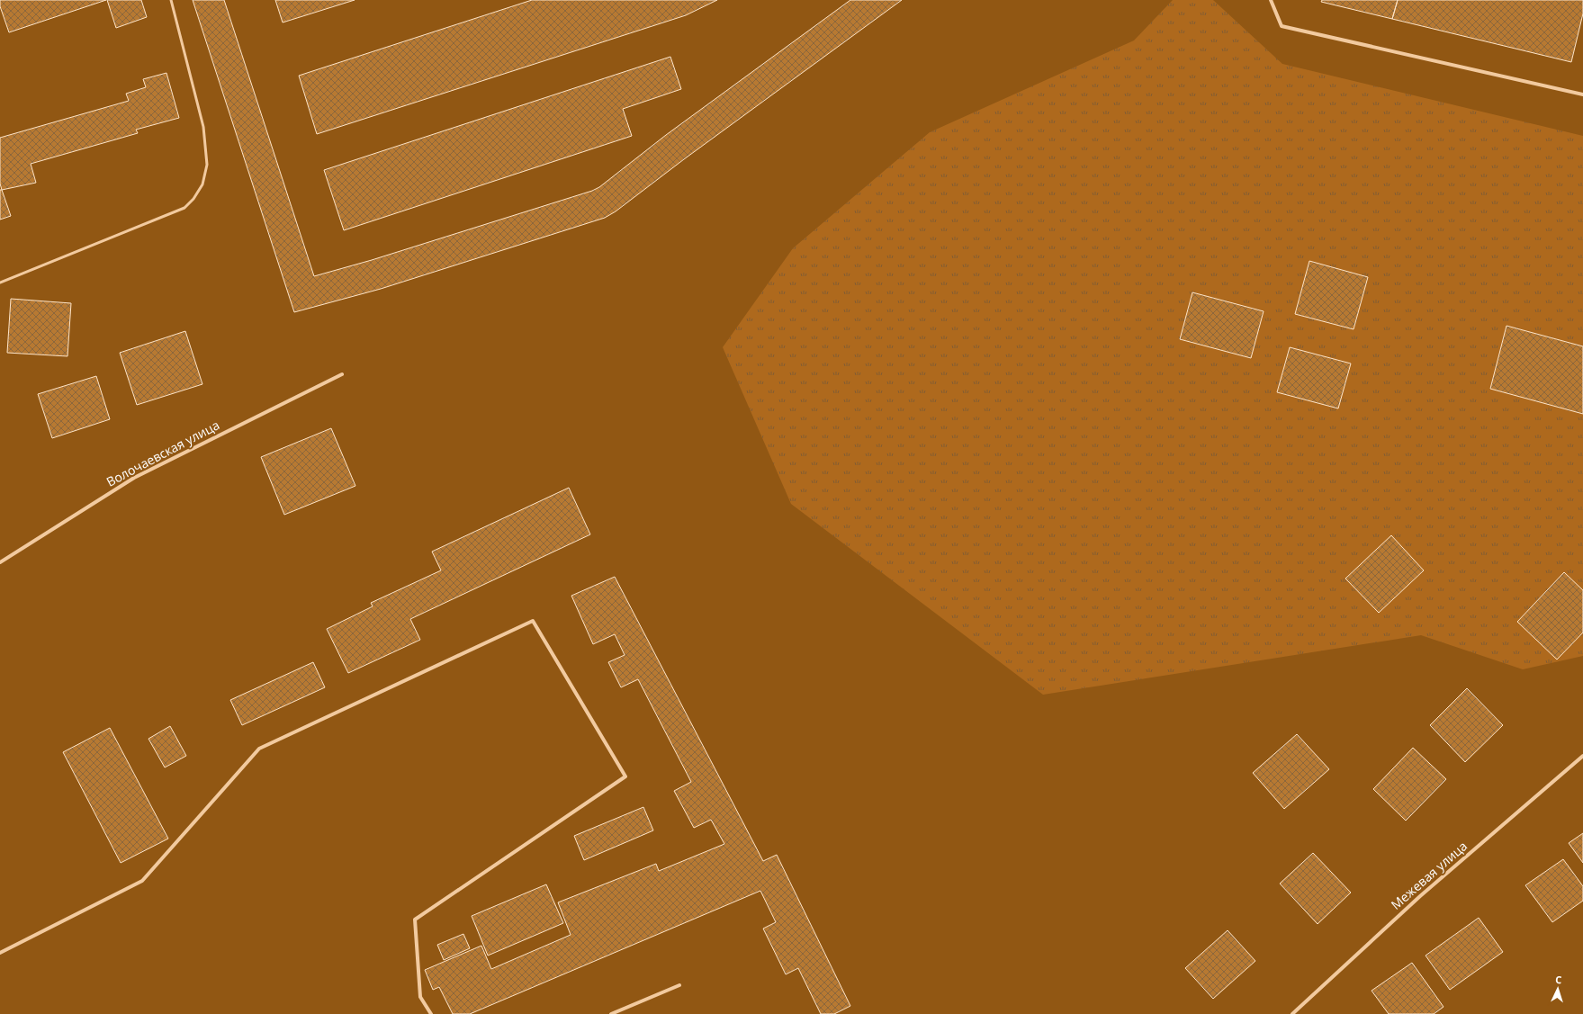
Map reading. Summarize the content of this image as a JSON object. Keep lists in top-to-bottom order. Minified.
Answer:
{"streets":{"street":["Волочаевская улица","Межевая улица"]},"north":"top"}
